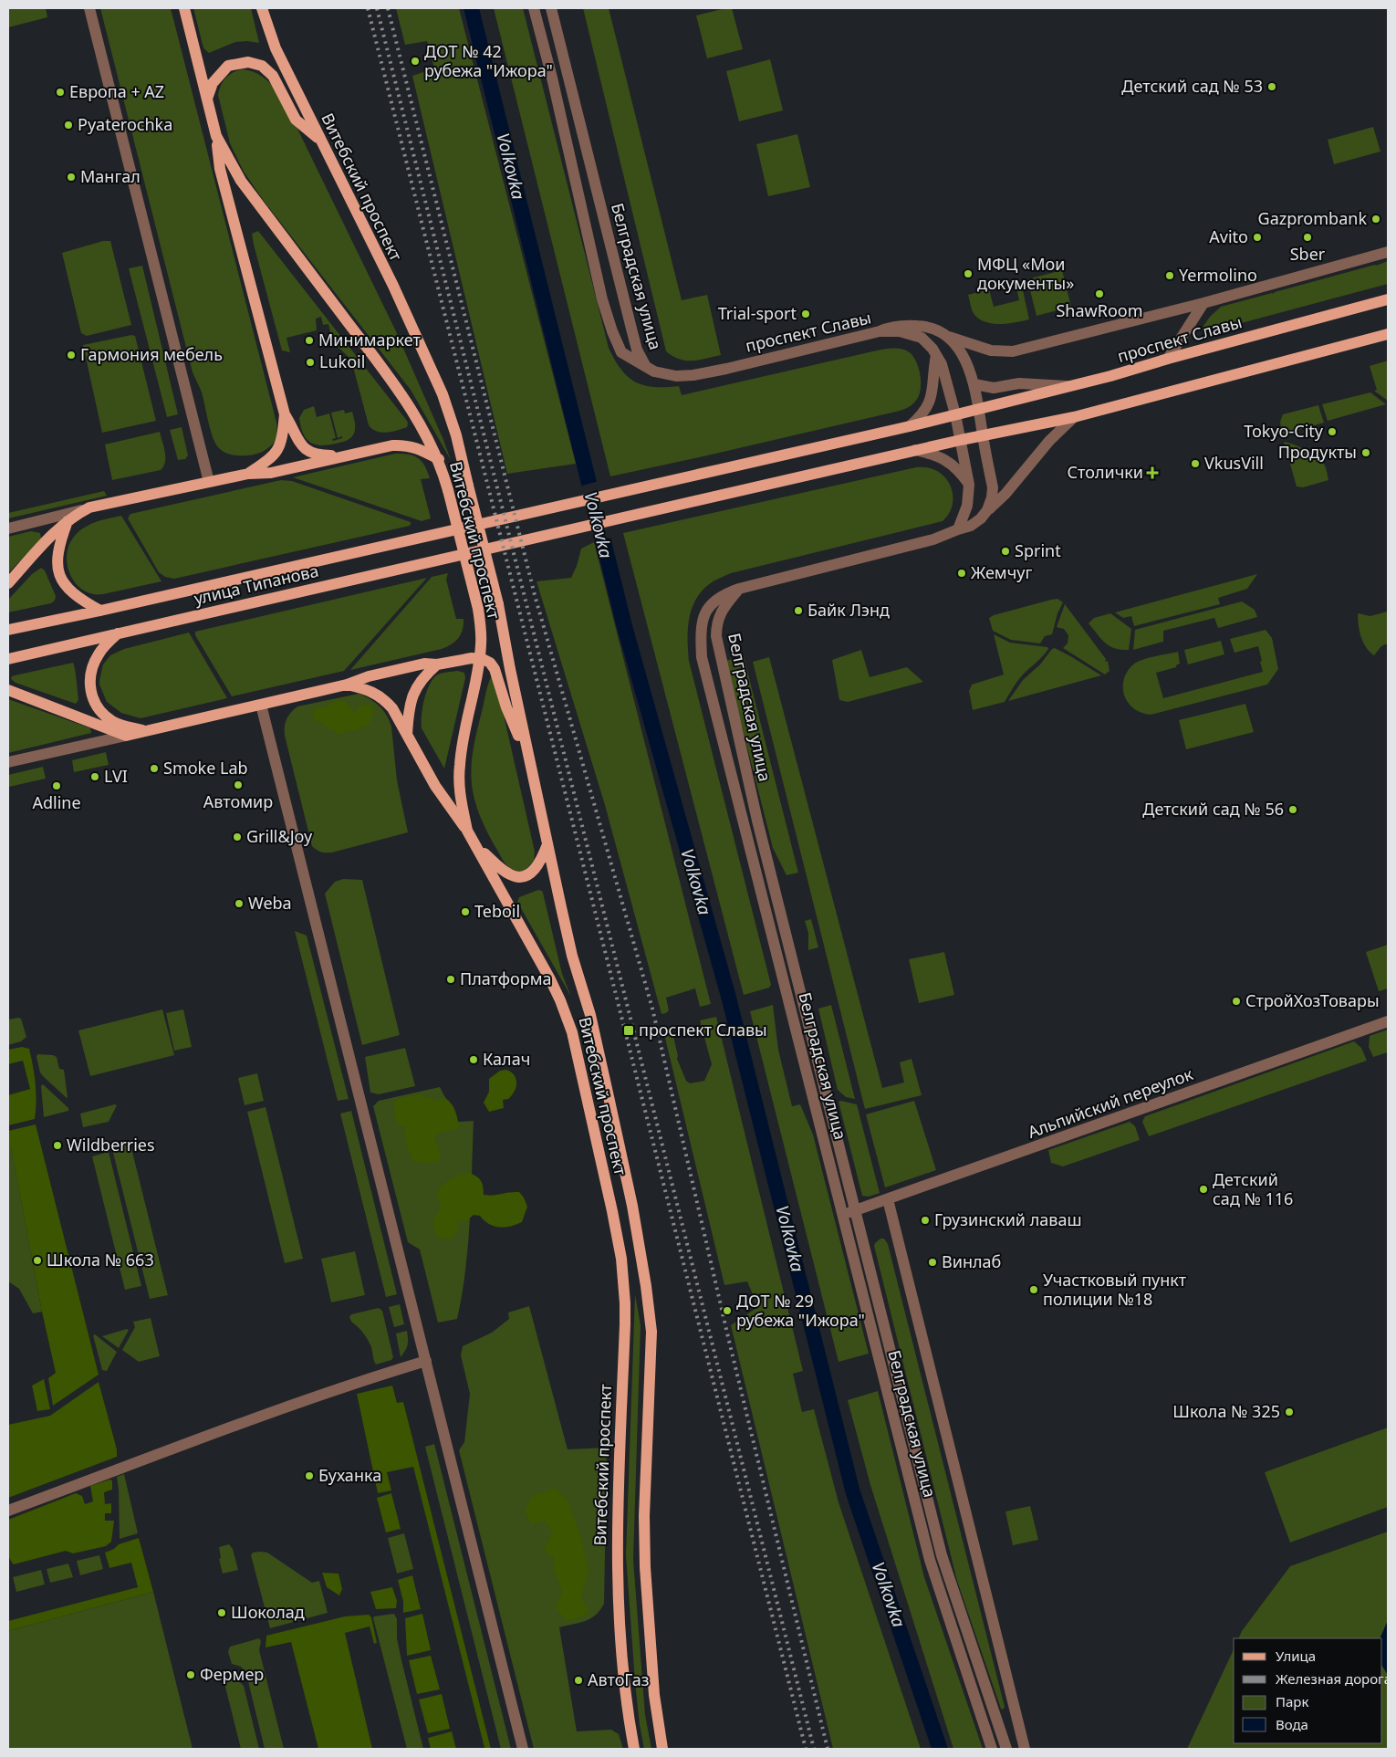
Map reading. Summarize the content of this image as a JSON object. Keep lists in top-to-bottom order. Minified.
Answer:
{"streets":{"main road":["Витебский проспект","проспект Славы","улица Типанова"],"street":["Белградская улица","Альпийский переулок"]},"crossings":[["Белградская улица","проспект Славы"],["Белградская улица","Альпийский переулок"],["проспект Славы","улица Типанова"]],"water":["Volkovka"],"places":{"other":["ДОТ № 42 рубежа \"Ижора\"","Детский сад № 53","Европа + AZ","Pyaterochka","Мангал","Gazprombank","Avito","Sber","МФЦ «Мои документы»","Yermolino","ShawRoom","Trial-sport","Минимаркет","Гармония мебель","Lukoil","Tokyo-City","Продукты","VkusVill","Sprint","Жемчуг","Байк Лэнд","Smoke Lab","LVI","Автомир","Adline","Детский сад № 56","Grill&Joy","Weba","Teboil","Платформа","СтройХозТовары","Калач","Wildberries","Детский сад № 116","Грузинский лаваш","Школа № 663","Винлаб","Участковый пункт полиции №18","ДОТ № 29 рубежа \"Ижора\"","Школа № 325","Буханка","Шоколад","Фермер","АвтоГаз"],"health":["Столички"],"transit":["проспект Славы"]},"legend":["Улица","Железная дорога","Парк","Вода"]}
